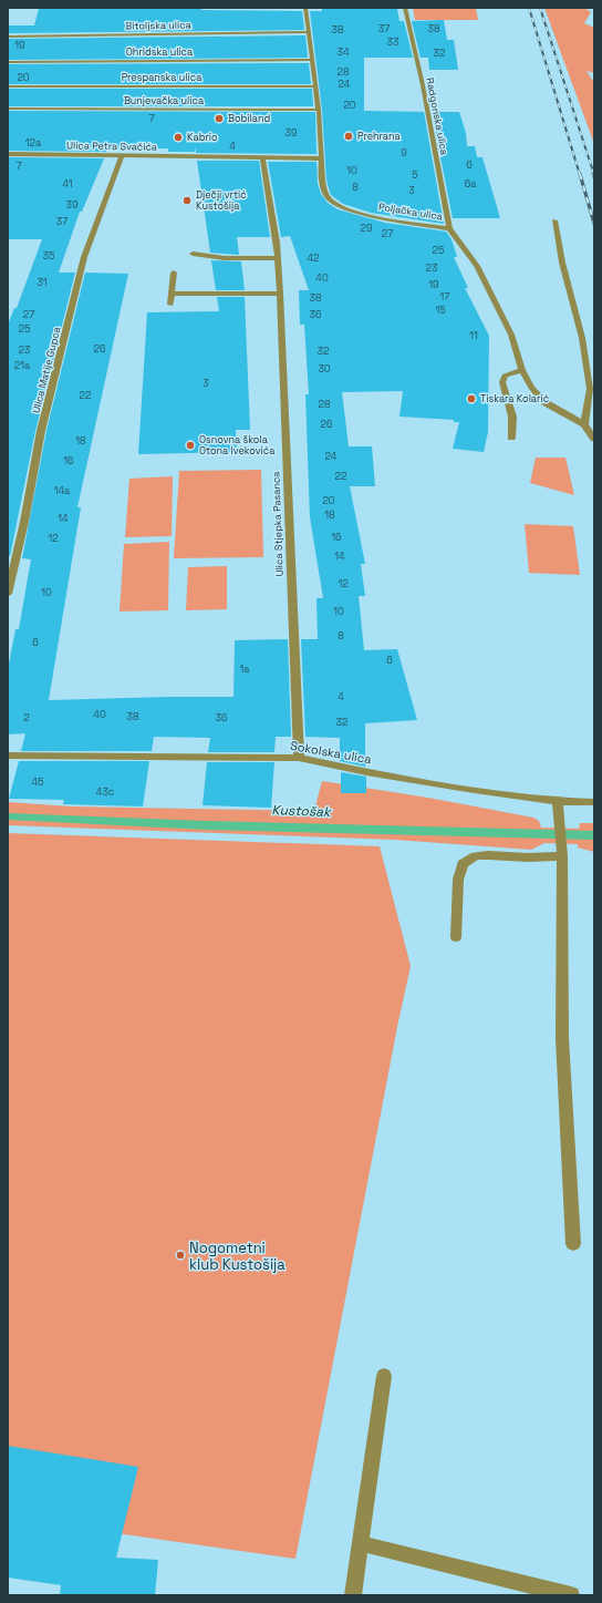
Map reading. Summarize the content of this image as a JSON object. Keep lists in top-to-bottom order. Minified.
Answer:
{"streets":{"street":["Bitoljska ulica","Ohridska ulica","Prespanska ulica","Bunjevačka ulica","Radgonska ulica","Ulica Petra Svačića","Poljačka ulica","Ulica Matije Gupca","Ulica Stjepka Pasanca","Sokolska ulica"]},"crossings":[["Bitoljska ulica","Poljačka ulica"],["Ohridska ulica","Poljačka ulica"],["Prespanska ulica","Poljačka ulica"],["Bunjevačka ulica","Poljačka ulica"],["Radgonska ulica","Poljačka ulica"],["Ulica Petra Svačića","Poljačka ulica"],["Ulica Petra Svačića","Ulica Matije Gupca"],["Ulica Petra Svačića","Ulica Stjepka Pasanca"],["Ulica Stjepka Pasanca","Sokolska ulica"]],"water":["Kustošak"],"places":["Bobiland","Prehrana","Kabrio","Dječji vrtić Kustošija","Tiskara Kolarić","Osnovna škola Otona Ivekovića","Nogometni klub Kustošija"],"house_numbers":["37","38","38","33","19","34","32","28","20","24","20","7","39","12a","4","9","6","7","10","5","41","6a","8","3","39","37","29","27","25","35","42","23","40","31","19","17","38","15","27","36","25","11","26","23","32","21a","30","3","22","28","26","18","24","16","22","14a","20","18","14","16","12","14","12","10","10","8","6","6","1a","4","40","38","2","36","32","45","43c"]}
